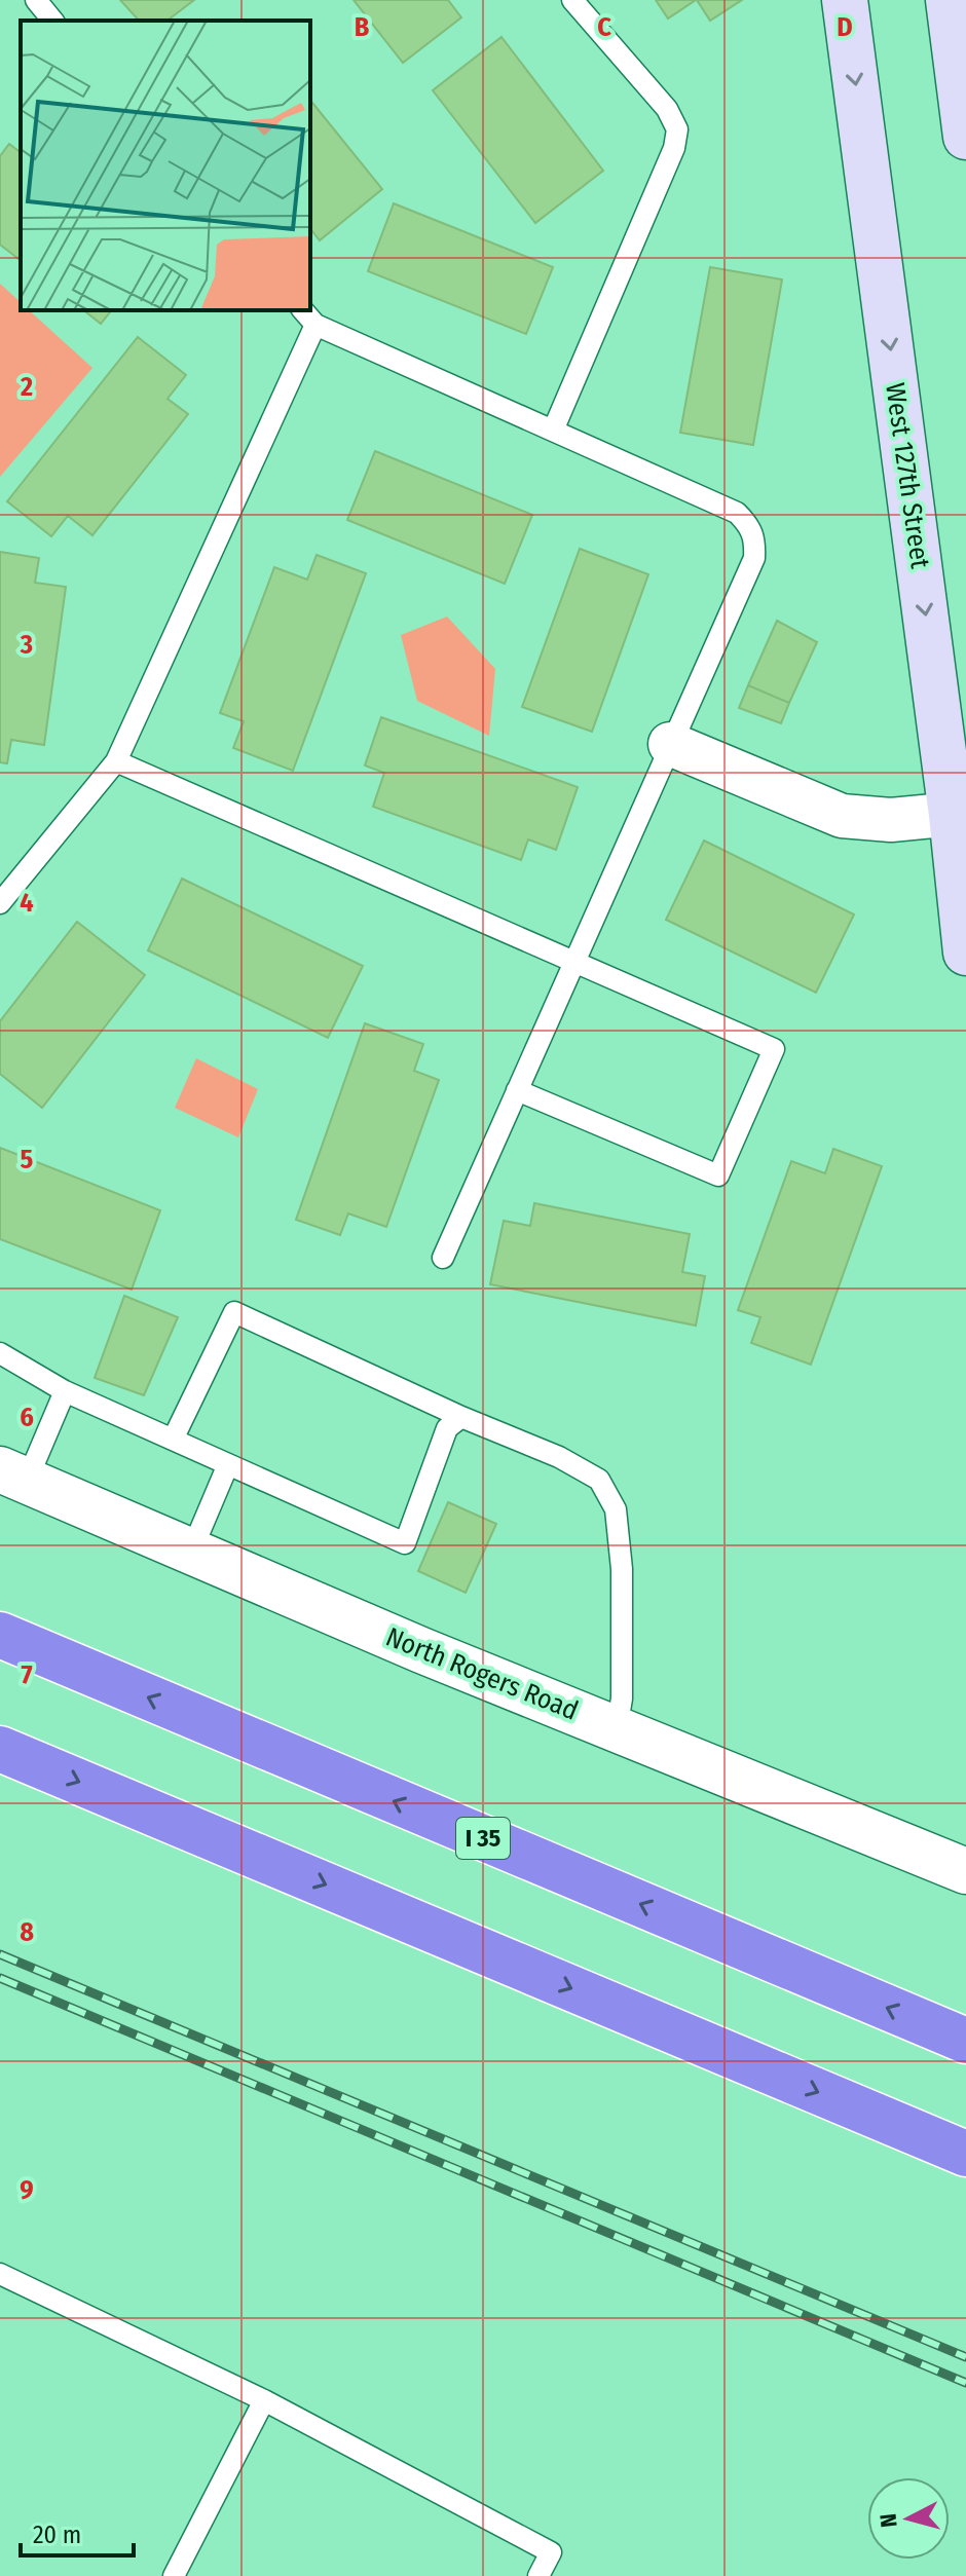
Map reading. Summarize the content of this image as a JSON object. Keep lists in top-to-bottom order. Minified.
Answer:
{"streets":{"highway":["I 35"],"main road":["West 127th Street"],"street":["North Rogers Road"]},"one_way":["West 127th Street"],"scale_bar":"20 m","north":"left","grid":{"columns":["B","C","D"],"rows":["2","3","4","5","6","7","8","9"]}}
